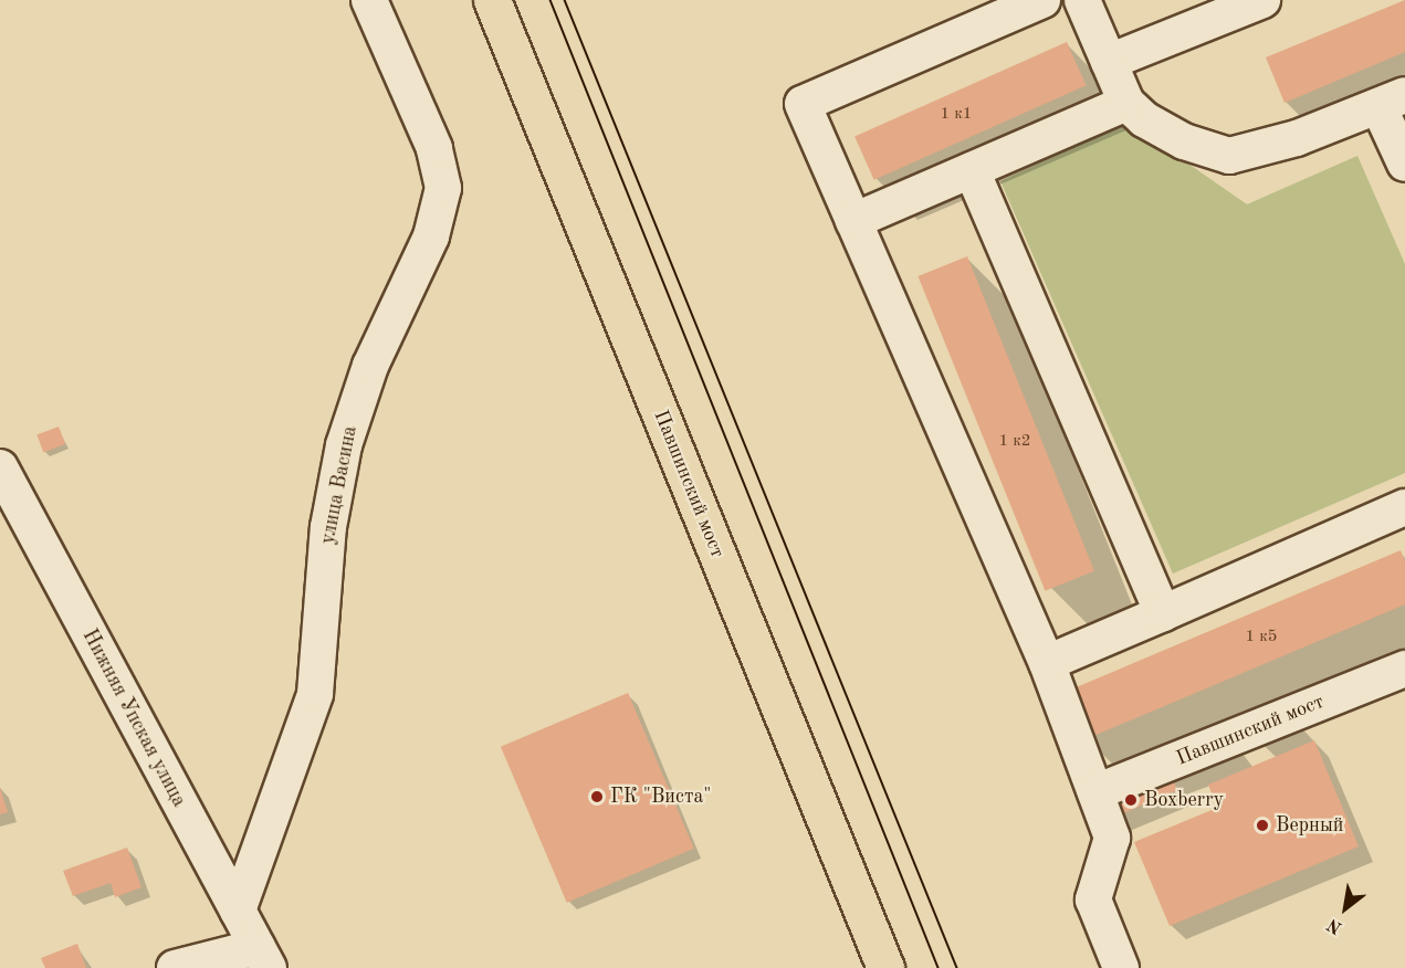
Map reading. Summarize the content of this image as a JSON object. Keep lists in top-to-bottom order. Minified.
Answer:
{"streets":{"main road":["Павшинский мост"],"street":["улица Васина","Нижняя Упская улица"]},"crossings":[["улица Васина","Нижняя Упская улица"]],"places":["ГК \"Виста\"","Boxberry","Верный"],"house_numbers":["1 к1","1 к2","1 к5"],"north":"bottom left"}
